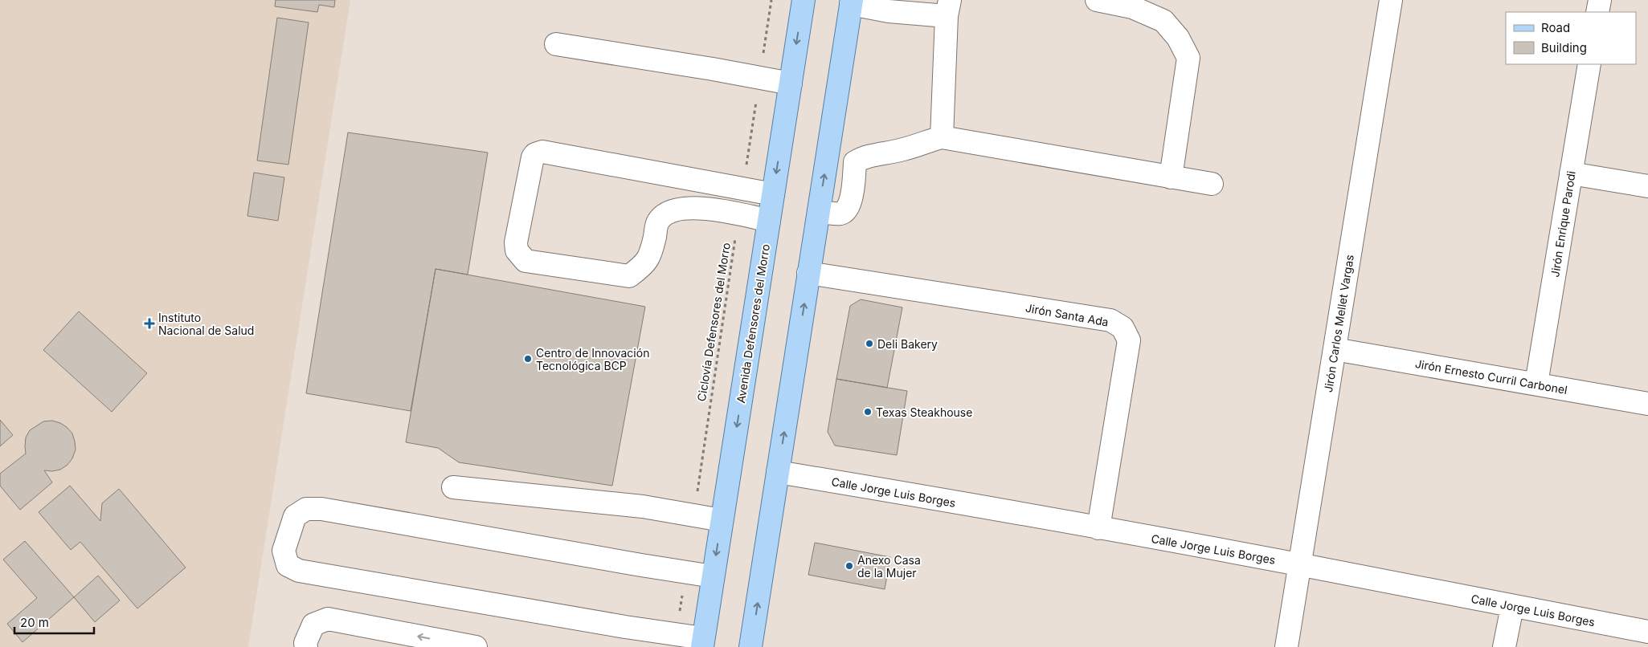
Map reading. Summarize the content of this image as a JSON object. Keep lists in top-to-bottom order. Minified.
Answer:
{"streets":{"main road":["Avenida Defensores del Morro"],"street":["Jirón Enrique Parodi","Jirón Santa Ada","Jirón Carlos Mellet Vargas","Jirón Ernesto Curril Carbonel","Calle Jorge Luis Borges"],"path":["Ciclovía Defensores del Morro"]},"crossings":[["Jirón Enrique Parodi","Jirón Ernesto Curril Carbonel"],["Jirón Santa Ada","Calle Jorge Luis Borges"],["Jirón Carlos Mellet Vargas","Jirón Ernesto Curril Carbonel"],["Jirón Carlos Mellet Vargas","Calle Jorge Luis Borges"]],"places":{"health":["Instituto Nacional de Salud"],"other":["Deli Bakery","Centro de Innovación Tecnológica BCP","Texas Steakhouse","Anexo Casa de la Mujer"]},"legend":["Road","Building"],"scale_bar":"20 m"}
